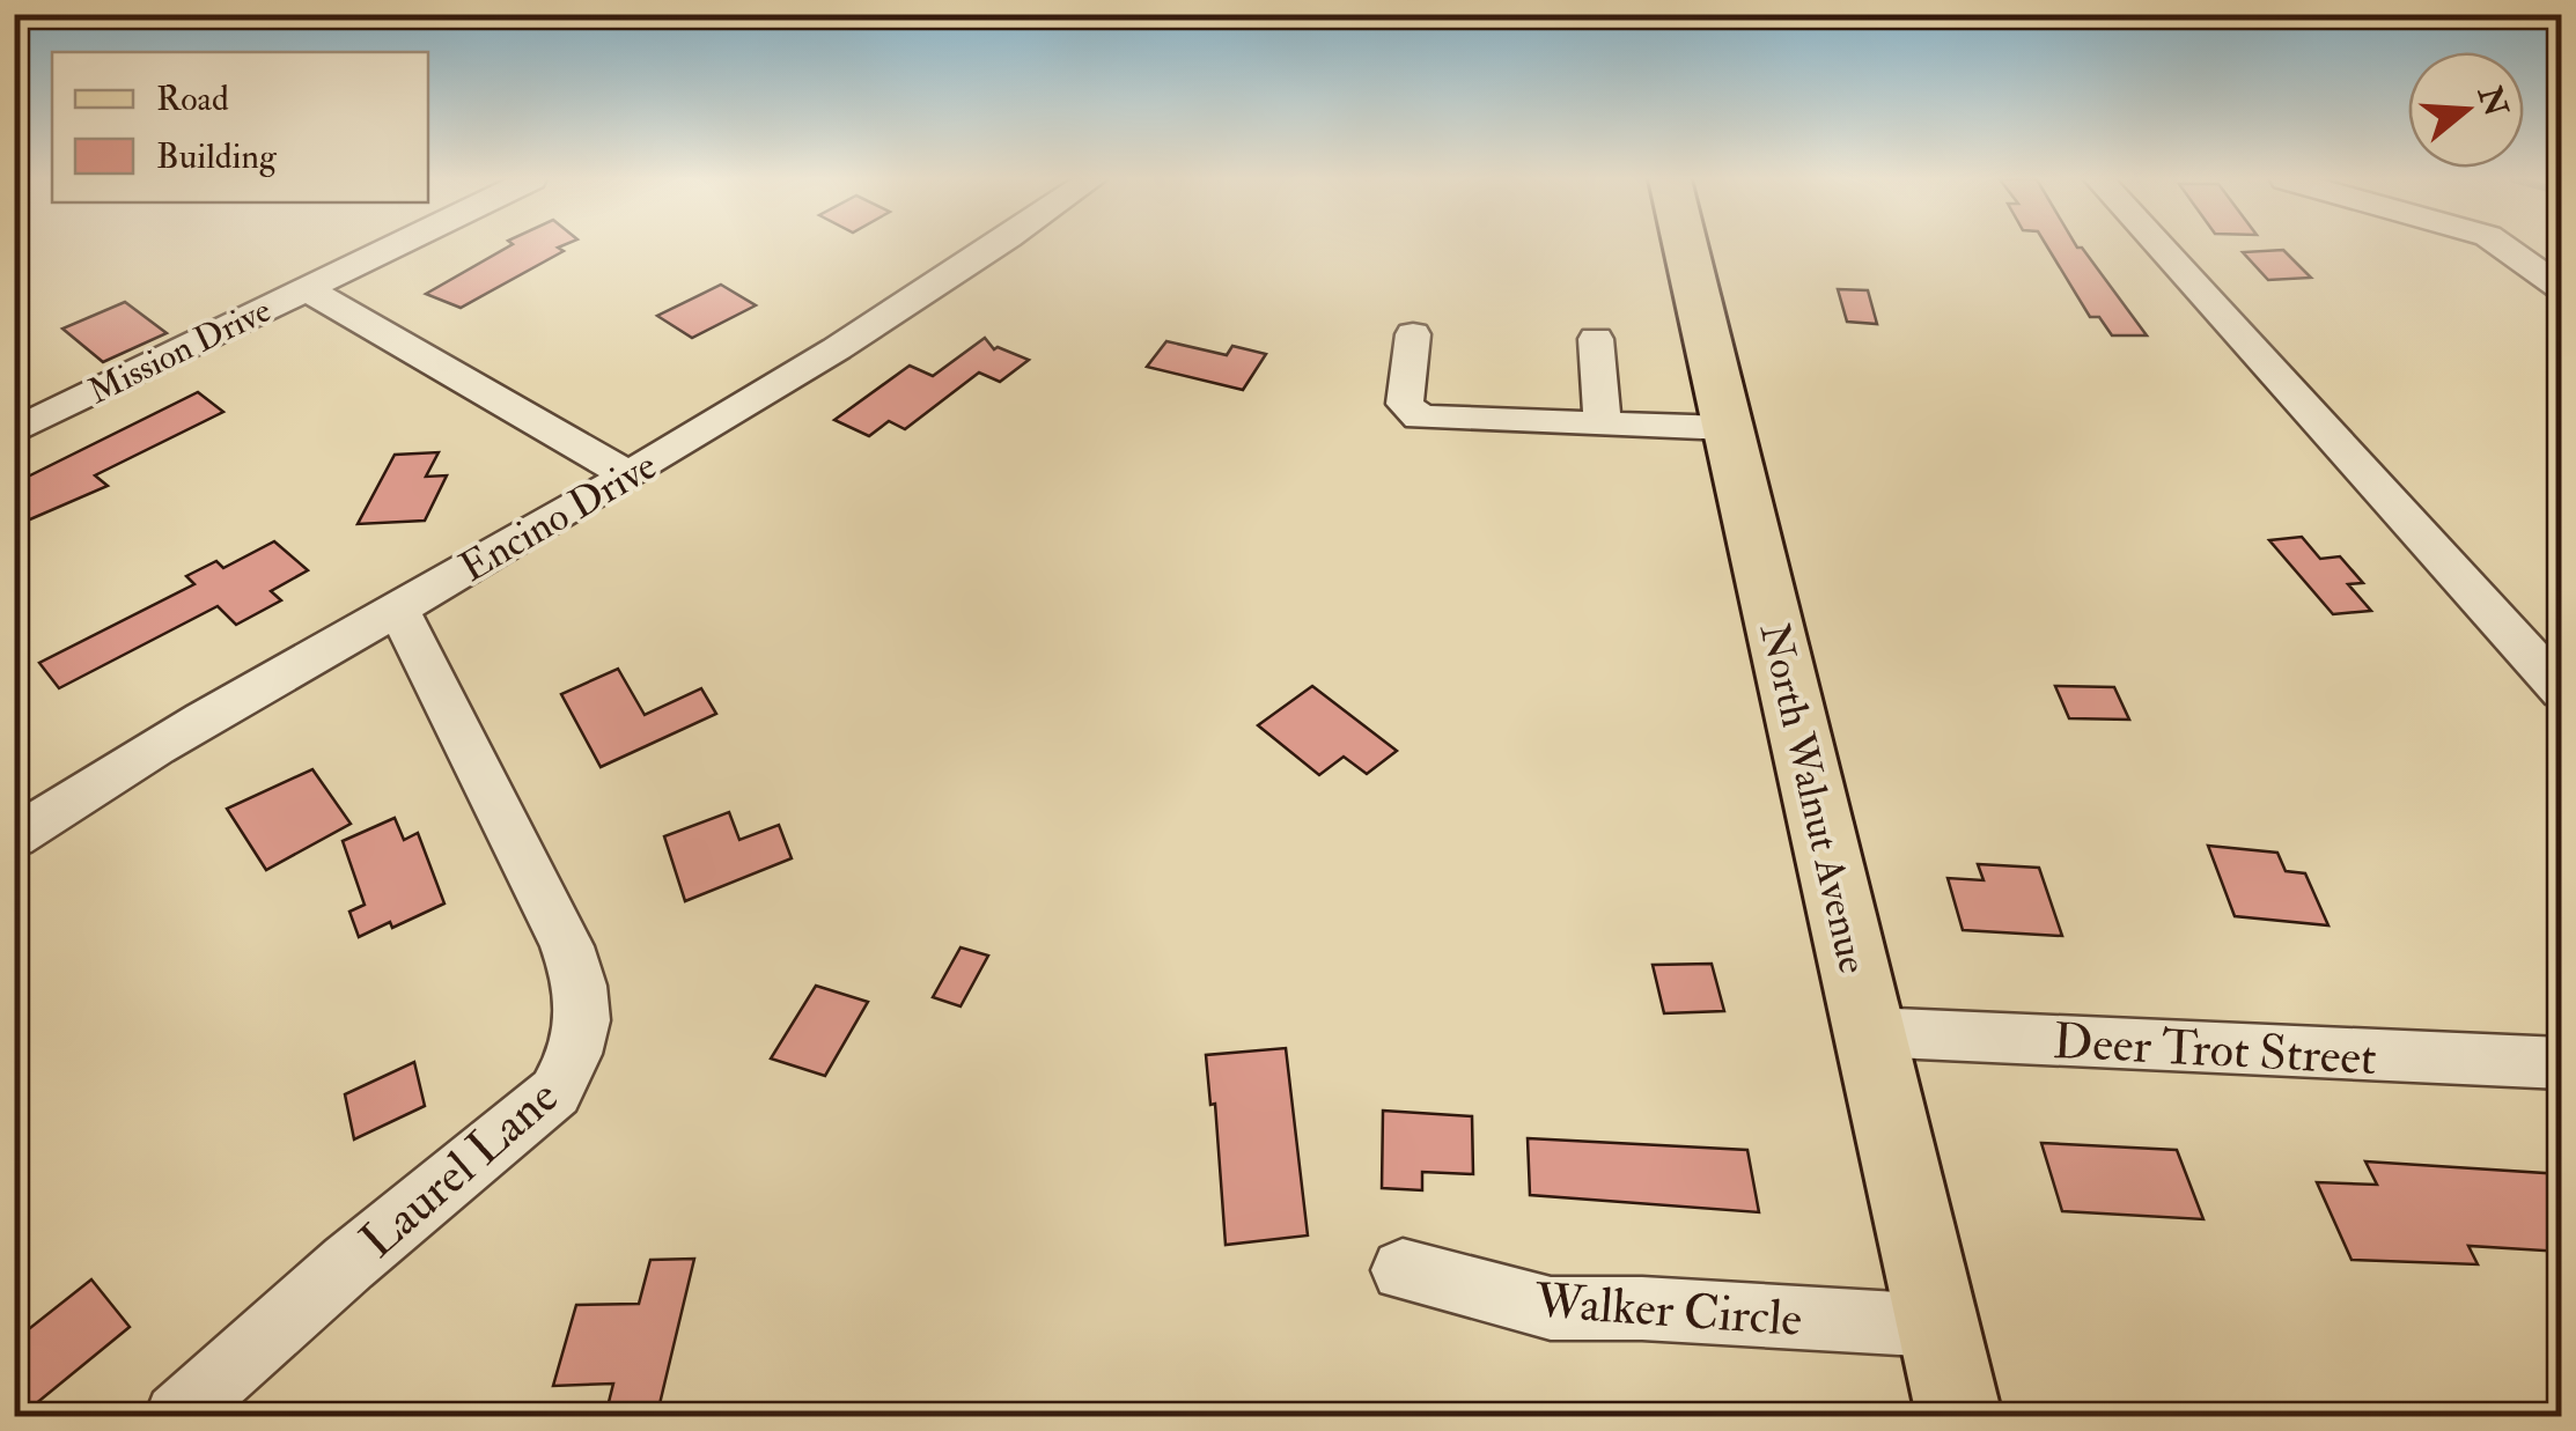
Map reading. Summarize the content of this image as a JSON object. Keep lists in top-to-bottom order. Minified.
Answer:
{"streets":{"main road":["North Walnut Avenue"],"street":["Mission Drive","Encino Drive","Deer Trot Street","Laurel Lane","Walker Circle"]},"crossings":[["Encino Drive","Laurel Lane"],["North Walnut Avenue","Deer Trot Street"],["North Walnut Avenue","Walker Circle"]],"legend":["Road","Building"],"north":"right"}
